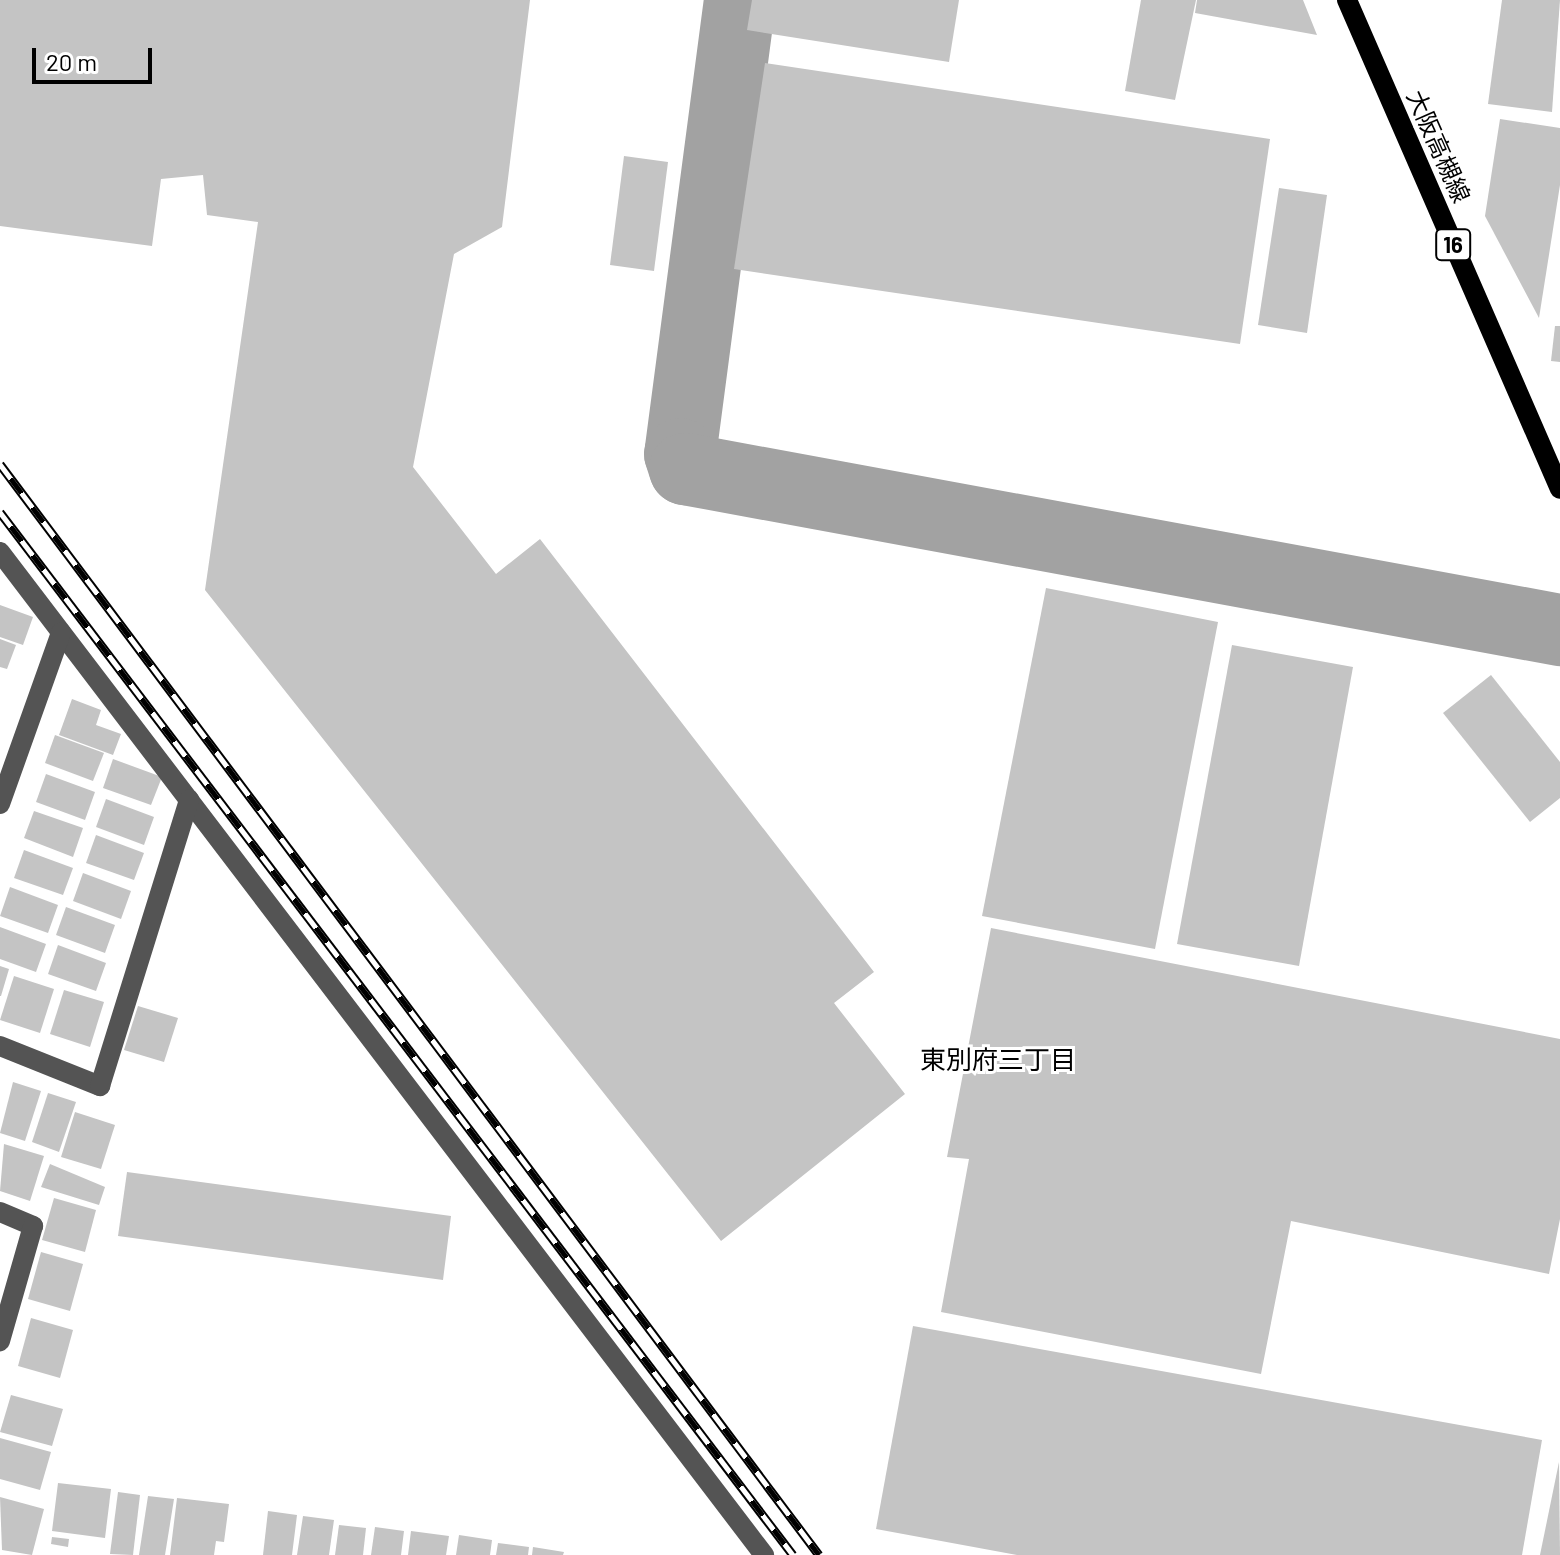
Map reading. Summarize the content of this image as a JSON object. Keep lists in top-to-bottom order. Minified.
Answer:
{"streets":{"main road":["大阪高槻線","16"]},"districts":["東別府三丁目"],"scale_bar":"20 m"}
